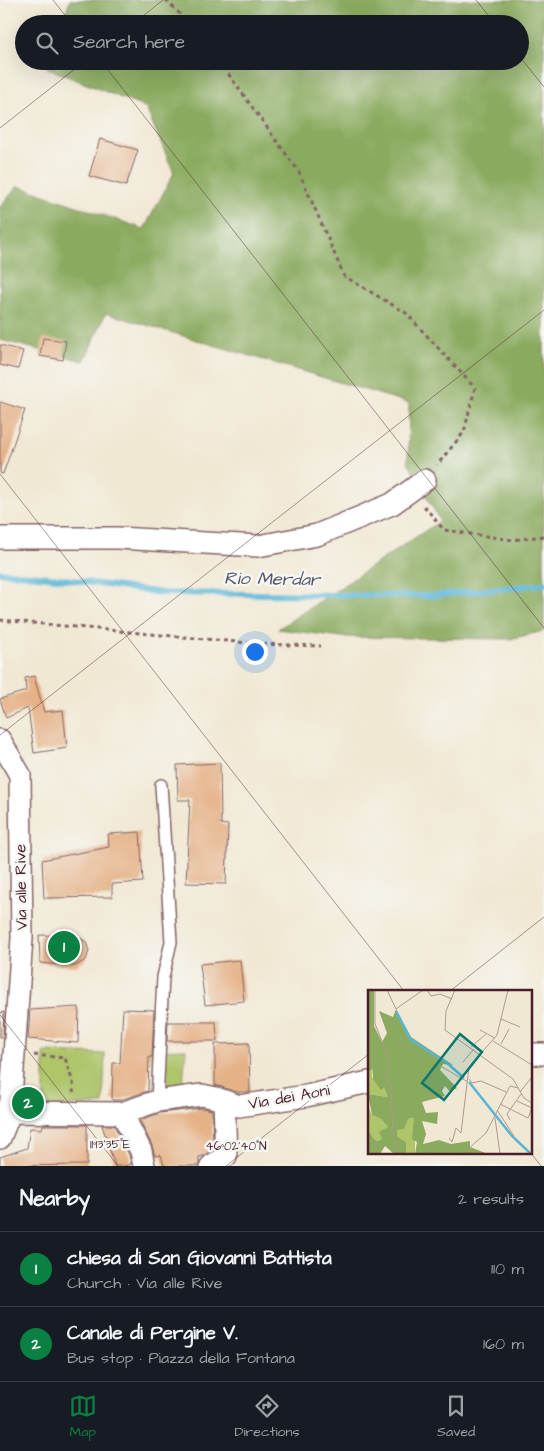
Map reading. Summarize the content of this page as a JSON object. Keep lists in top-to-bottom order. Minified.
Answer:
{"streets":{"street":["Via alle Rive","Via dei Aoni"]},"crossings":[["Via alle Rive","Via dei Aoni"]],"water":["Rio Merdar"],"page":{"search":"Search here","pins":["1","2"],"heading":["Nearby","2 results"],"list":[{"mark":"1","name":"chiesa di San Giovanni Battista","note":"Church · Via alle Rive","value":"110 m"},{"mark":"2","name":"Canale di Pergine V.","note":"Bus stop · Piazza della Fontana","value":"160 m"}],"nav":["Map","Directions","Saved"]},"coordinates":["11°13'35\"E","46°02'40\"N"]}
